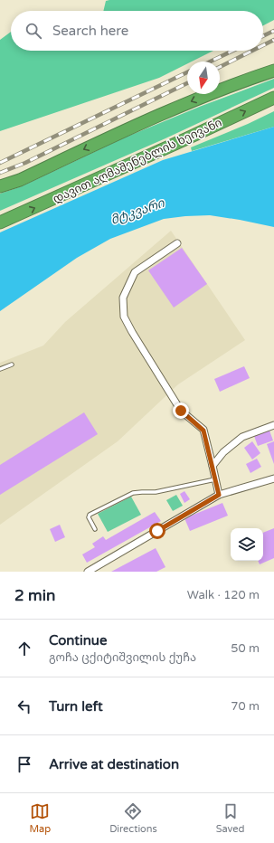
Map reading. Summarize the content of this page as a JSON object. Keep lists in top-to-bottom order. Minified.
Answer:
{"streets":{"highway":["დავით აღმაშენებლის ხეივანი"]},"water":["მტკვარი"],"north":"bottom","page":{"search":"Search here","heading":["2 min","Walk · 120 m"],"list":[["Continue","გოჩა ცქიტიშვილის ქუჩა","50 m"],["Turn left","70 m"],"Arrive at destination"],"nav":["Map","Directions","Saved"]}}
